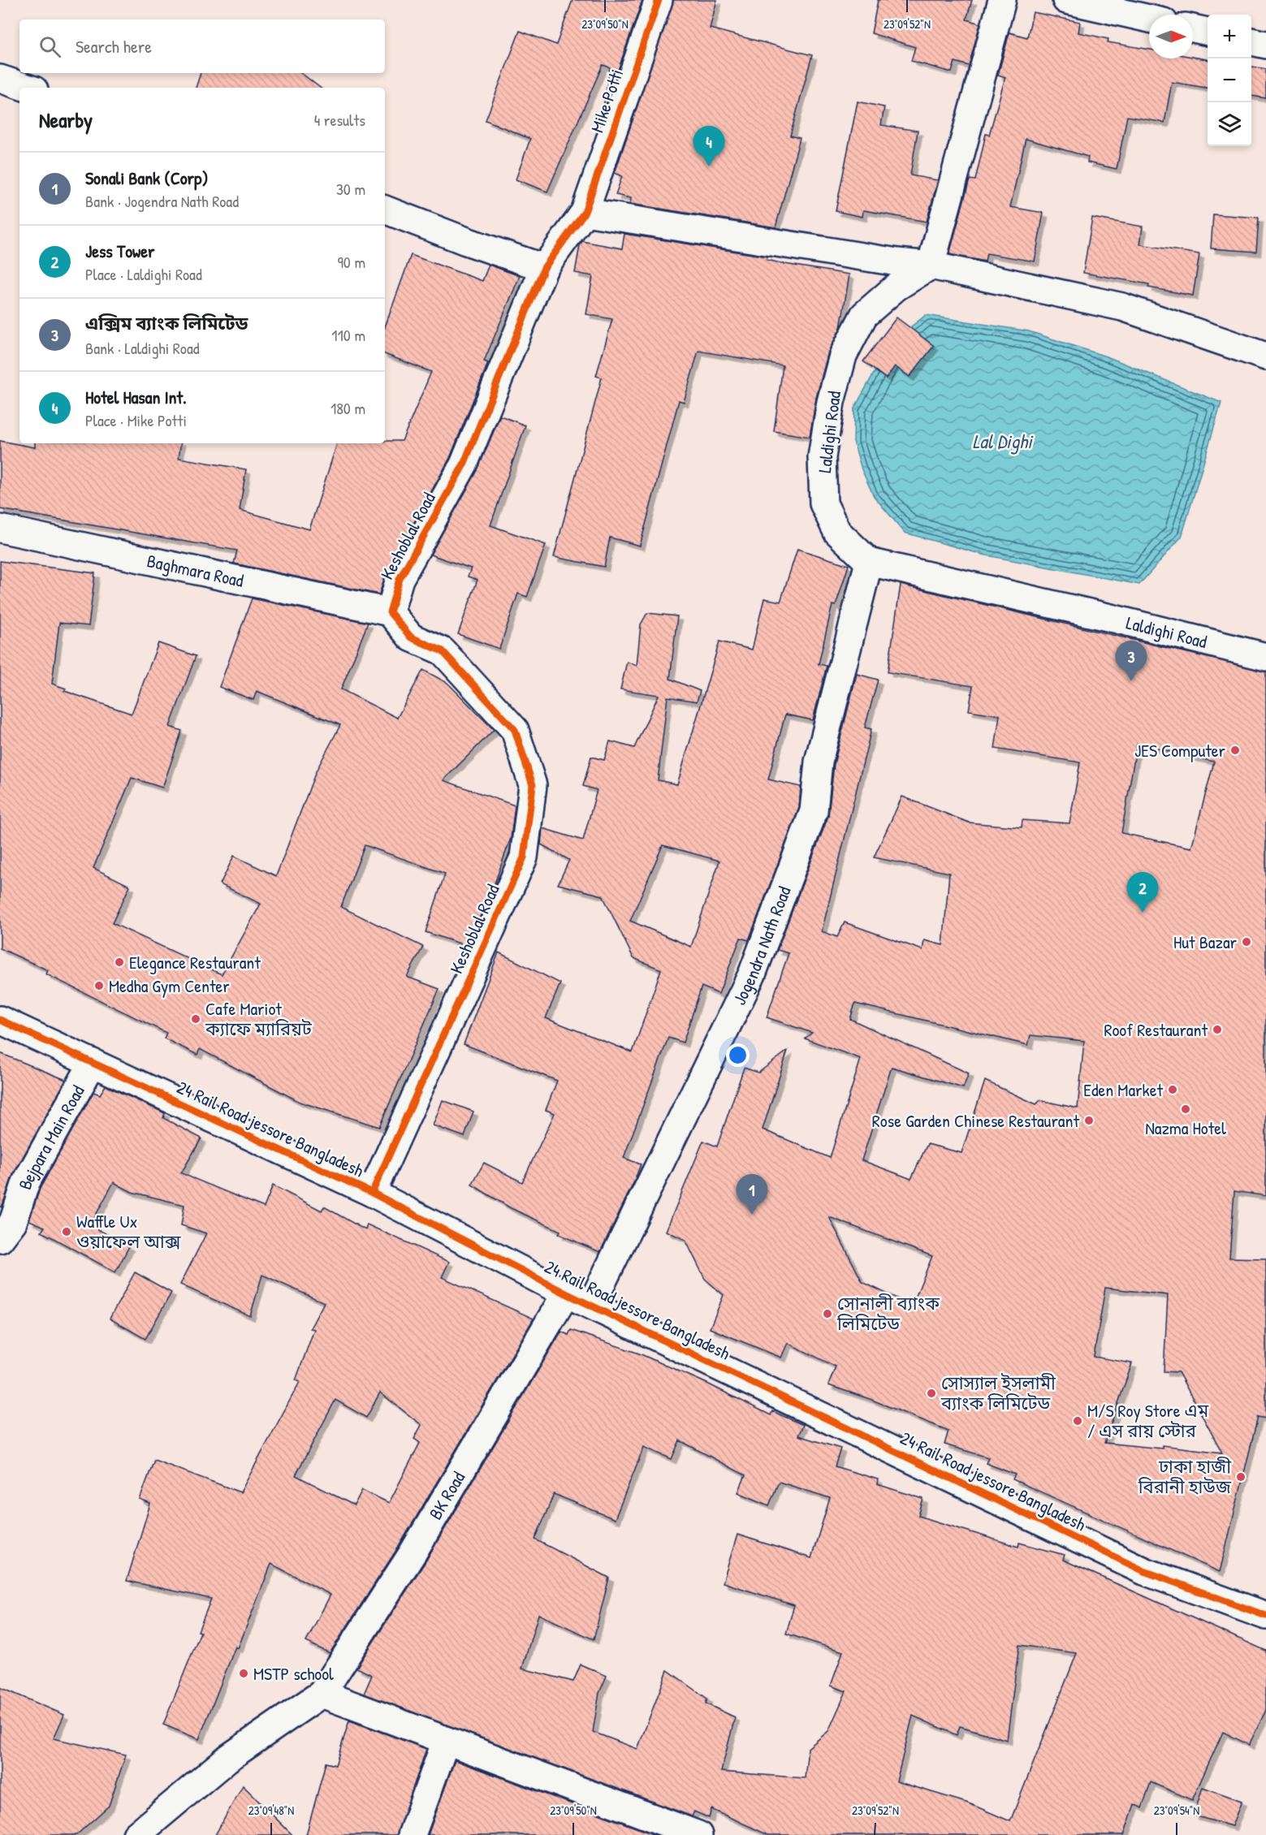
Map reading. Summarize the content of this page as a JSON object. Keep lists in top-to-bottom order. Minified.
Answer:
{"streets":{"street":["Mike Potti","Laldighi Road","Keshoblal Road","Baghmara Road","Jogendra Nath Road","24 Rail Road jessore Bangladesh","Bejpara Main Road","BK Road"]},"crossings":[["Mike Potti","Keshoblal Road"],["Laldighi Road","Jogendra Nath Road"],["Keshoblal Road","Baghmara Road"],["Keshoblal Road","24 Rail Road jessore Bangladesh"],["Jogendra Nath Road","24 Rail Road jessore Bangladesh"],["24 Rail Road jessore Bangladesh","Bejpara Main Road"],["24 Rail Road jessore Bangladesh","BK Road"]],"water":["Lal Dighi"],"places":["JES Computer","Hut Bazar","Elegance Restaurant","Medha Gym Center","Cafe Mariot ক্যাফে ম্যারিয়ট","Roof Restaurant","Eden Market","Nazma Hotel","Rose Garden Chinese Restaurant","Waffle Ux ওয়াফেল আক্স","সোনালী ব্যাংক লিমিটেড","সোস্যাল ইসলামী ব্যাংক লিমিটেড","M/S Roy Store এম / এস রায় স্টোর","ঢাকা হাজী বিরানী হাউজ","MSTP school"],"north":"right","page":{"map_buttons":["+","−"],"search":"Search here","heading":["Nearby","4 results"],"pins":["4","3","2","1"],"list":[{"mark":"1","name":"Sonali Bank (Corp)","note":"Bank · Jogendra Nath Road","value":"30 m"},{"mark":"2","name":"Jess Tower","note":"Place · Laldighi Road","value":"90 m"},{"mark":"3","name":"এক্সিম ব্যাংক লিমিটেড","note":"Bank · Laldighi Road","value":"110 m"},{"mark":"4","name":"Hotel Hasan Int.","note":"Place · Mike Potti","value":"180 m"}]},"coordinates":["23°09'50\"N","23°09'52\"N","23°09'48\"N","23°09'54\"N"]}
